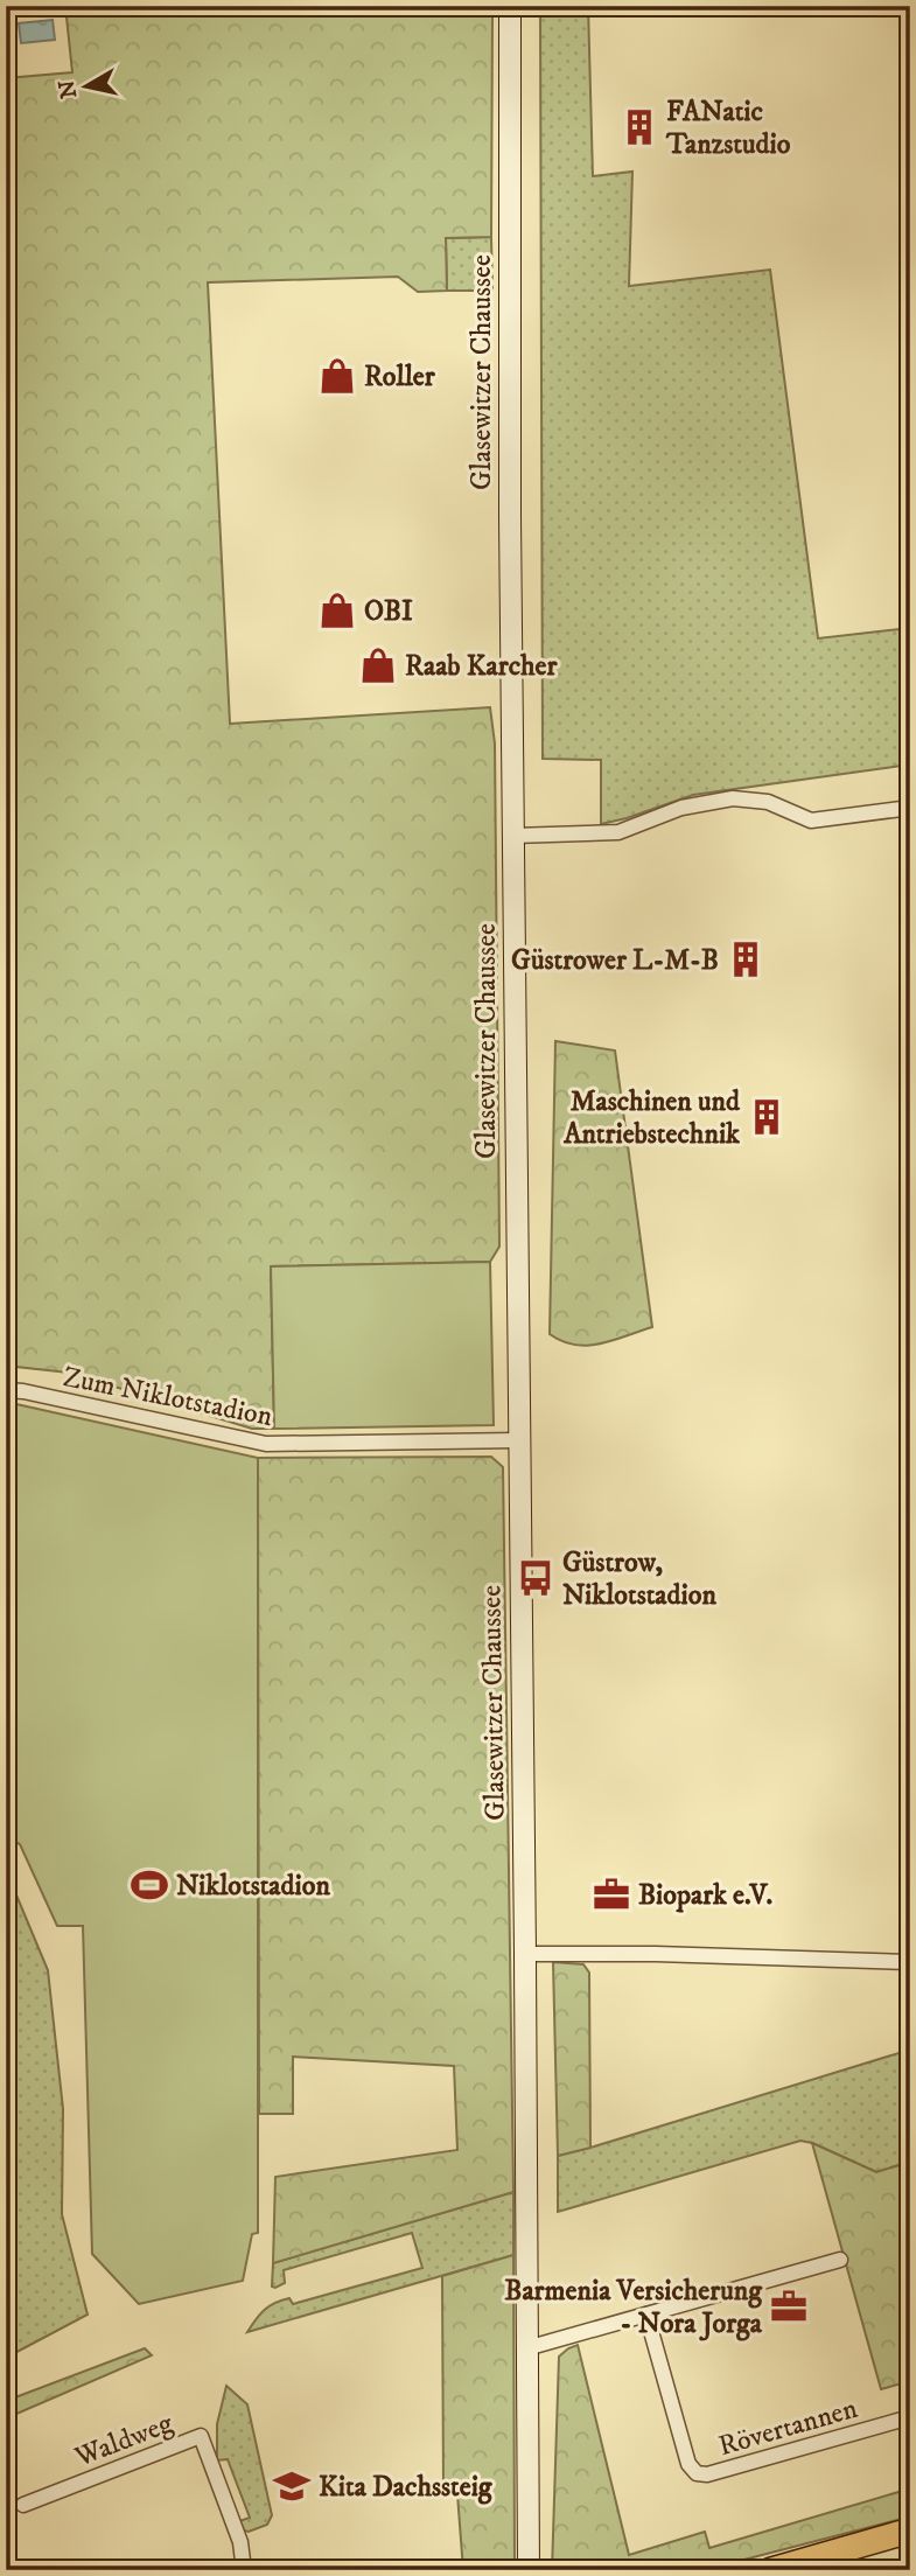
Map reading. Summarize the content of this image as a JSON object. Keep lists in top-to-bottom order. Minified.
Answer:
{"streets":{"main road":["Glasewitzer Chaussee"],"street":["Zum Niklotstadion","Rövertannen","Waldweg"]},"crossings":[["Glasewitzer Chaussee","Zum Niklotstadion"]],"places":{"building":["FANatic Tanzstudio","Güstrower L-M-B","Maschinen und Antriebstechnik"],"shop":["Roller","OBI","Raab Karcher"],"bus stop":["Güstrow, Niklotstadion"],"sports":["Niklotstadion"],"office":["Biopark e.V.","Barmenia Versicherung - Nora Jorga"],"school or university":["Kita Dachssteig"]},"north":"left"}
